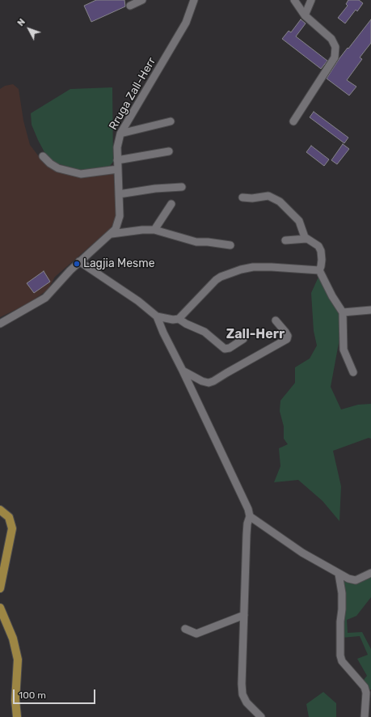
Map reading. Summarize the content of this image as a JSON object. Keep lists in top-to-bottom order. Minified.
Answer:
{"streets":{"street":["Rruga Zall-Herr"]},"districts":["Zall-Herr"],"places":["Lagjia Mesme"],"scale_bar":"100 m","north":"top left"}
